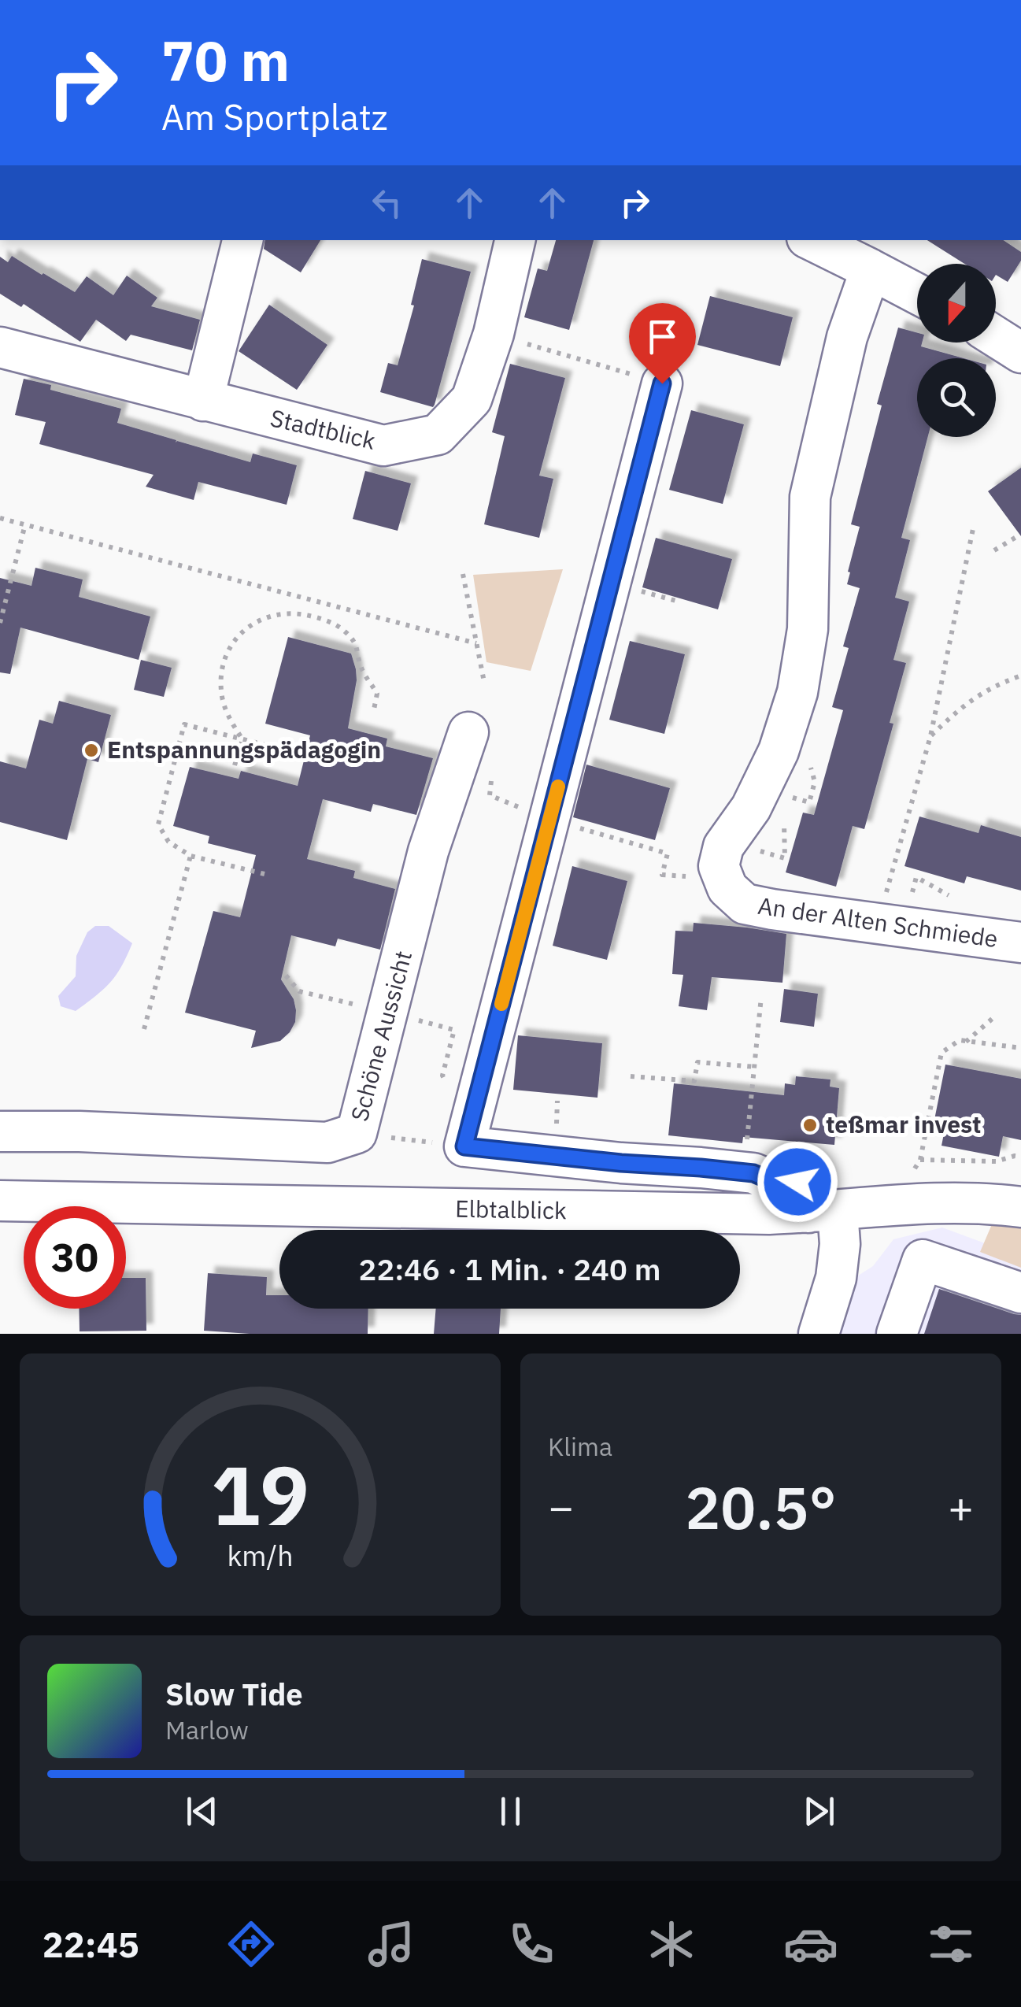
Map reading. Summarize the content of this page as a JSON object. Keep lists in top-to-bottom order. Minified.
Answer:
{"streets":{"street":["Stadtblick","An der Alten Schmiede","Schöne Aussicht","Elbtalblick"]},"places":["Entspannungspädagogin","teßmar invest"],"north":"bottom","page":{"turn":["70 m","Am Sportplatz"],"limit":"30","trip":"22:46 · 1 Min. · 240 m","tile":"Klima","heat":["−","20.5°","+"],"song":["Slow Tide","Marlow"],"tabs":"22:45","gauge":["19","km/h"]}}
